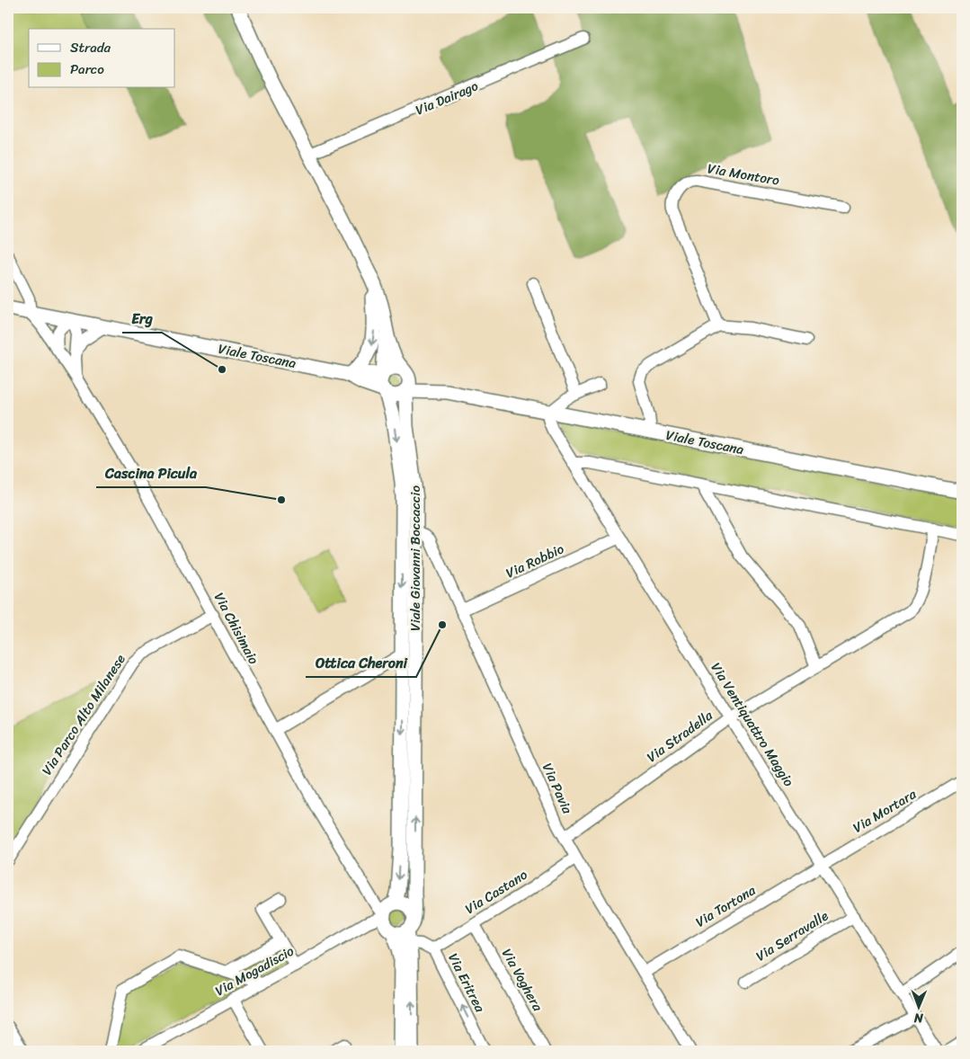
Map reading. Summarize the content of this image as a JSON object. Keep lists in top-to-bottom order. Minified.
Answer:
{"streets":{"street":["Via Dairago","Via Montoro","Viale Toscana","Viale Giovanni Boccaccio","Via Robbio","Via Chisimaio","Via Parco Alto Milanese","Via Ventiquattro Maggio","Via Stradella","Via Pavia","Via Mortara","Via Castano","Via Tortona","Via Serravalle","Via Mogadiscio","Via Voghera","Via Eritrea"]},"crossings":[["Viale Toscana","Viale Giovanni Boccaccio"],["Viale Toscana","Via Chisimaio"],["Viale Toscana","Via Ventiquattro Maggio"],["Viale Giovanni Boccaccio","Via Chisimaio"],["Viale Giovanni Boccaccio","Via Pavia"],["Viale Giovanni Boccaccio","Via Mogadiscio"],["Viale Giovanni Boccaccio","Via Eritrea"],["Via Robbio","Via Ventiquattro Maggio"],["Via Robbio","Via Pavia"],["Via Chisimaio","Via Parco Alto Milanese"],["Via Chisimaio","Via Mogadiscio"],["Via Chisimaio","Via Eritrea"],["Via Ventiquattro Maggio","Via Stradella"],["Via Ventiquattro Maggio","Via Mortara"],["Via Ventiquattro Maggio","Via Tortona"],["Via Ventiquattro Maggio","Via Serravalle"],["Via Stradella","Via Pavia"],["Via Pavia","Via Castano"],["Via Pavia","Via Tortona"],["Via Mortara","Via Tortona"],["Via Castano","Via Voghera"],["Via Castano","Via Eritrea"],["Via Mogadiscio","Via Eritrea"]],"places":["Erg","Cascina Picula","Ottica Cheroni"],"legend":["Strada","Parco"],"north":"bottom"}
